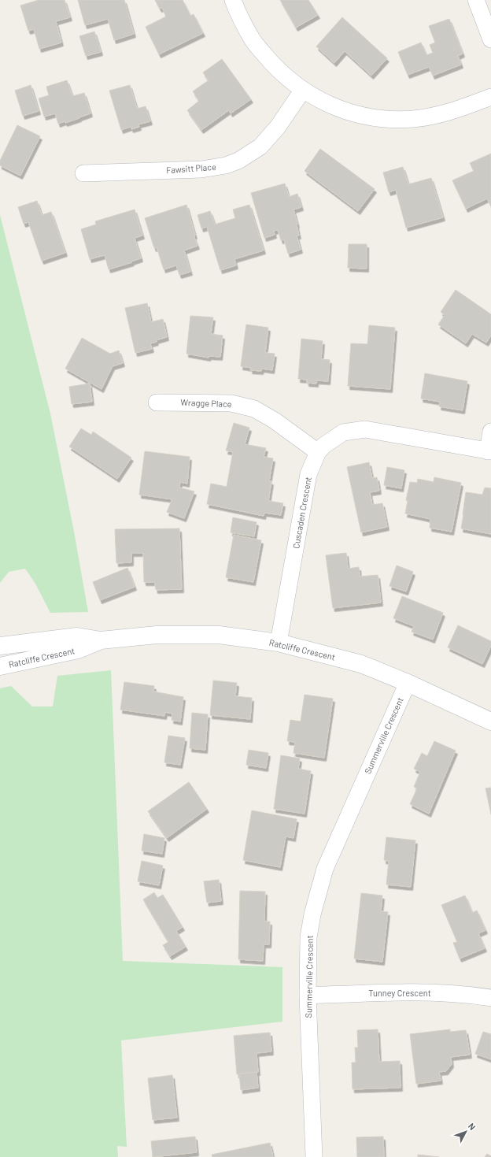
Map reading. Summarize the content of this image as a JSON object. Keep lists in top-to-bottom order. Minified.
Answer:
{"streets":{"street":["Fawsitt Place","Wragge Place","Cuscaden Crescent","Ratcliffe Crescent","Summerville Crescent","Tunney Crescent"]},"crossings":[["Wragge Place","Cuscaden Crescent"],["Cuscaden Crescent","Ratcliffe Crescent"],["Ratcliffe Crescent","Summerville Crescent"],["Summerville Crescent","Tunney Crescent"]],"north":"top right"}
